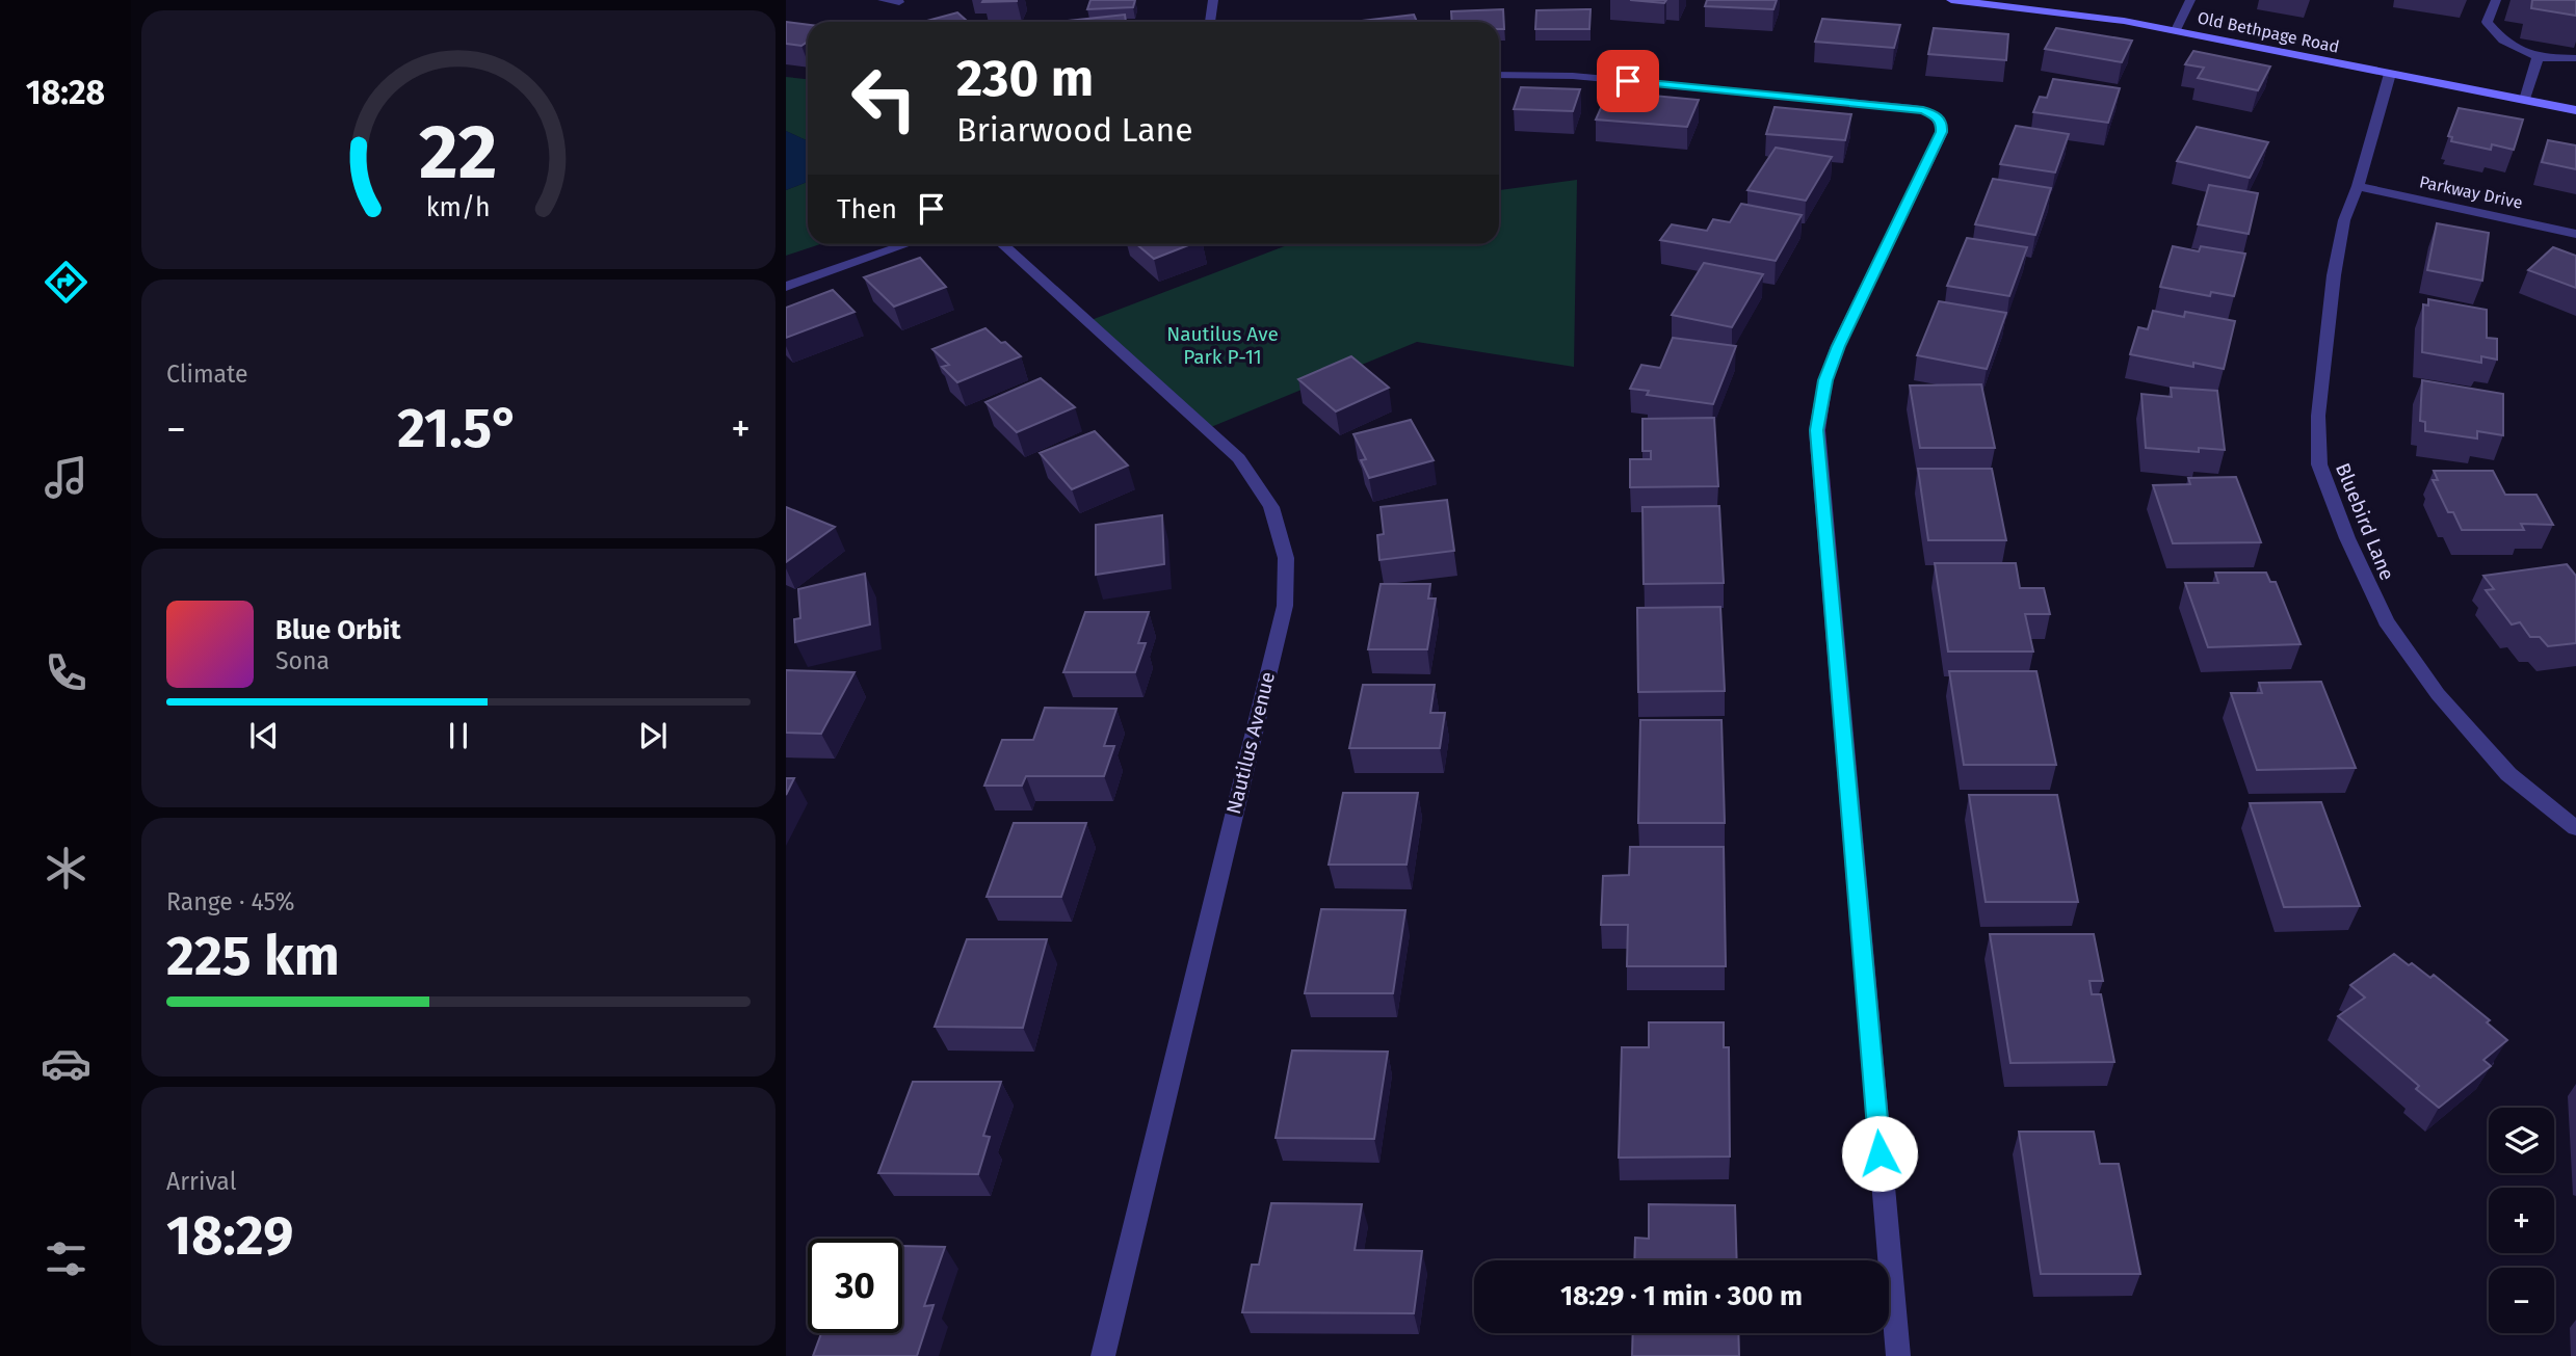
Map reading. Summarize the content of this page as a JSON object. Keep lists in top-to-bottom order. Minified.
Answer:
{"streets":{"main road":["Old Bethpage Road"],"street":["Parkway Drive","Bluebird Lane","Nautilus Avenue"]},"crossings":[["Old Bethpage Road","Bluebird Lane"],["Parkway Drive","Bluebird Lane"]],"parks":["Nautilus Ave Park P-11"],"page":{"tabs":"18:28","turn":["230 m","Briarwood Lane"],"then":"Then","tile":["Climate",["Range · 45%","225 km"],["Arrival","18:29"]],"heat":["−","21.5°","+"],"song":["Blue Orbit","Sona"],"map_buttons":["+","−"],"limit":"30","trip":"18:29 · 1 min · 300 m","gauge":["22","km/h"]}}
